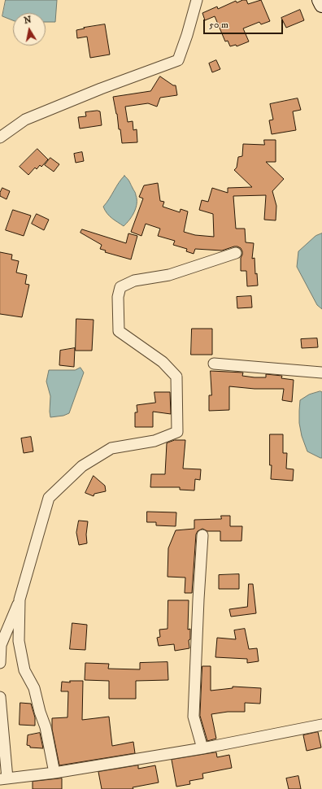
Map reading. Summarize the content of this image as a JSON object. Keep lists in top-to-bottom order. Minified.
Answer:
{"scale_bar":"50 m","north":"top"}
